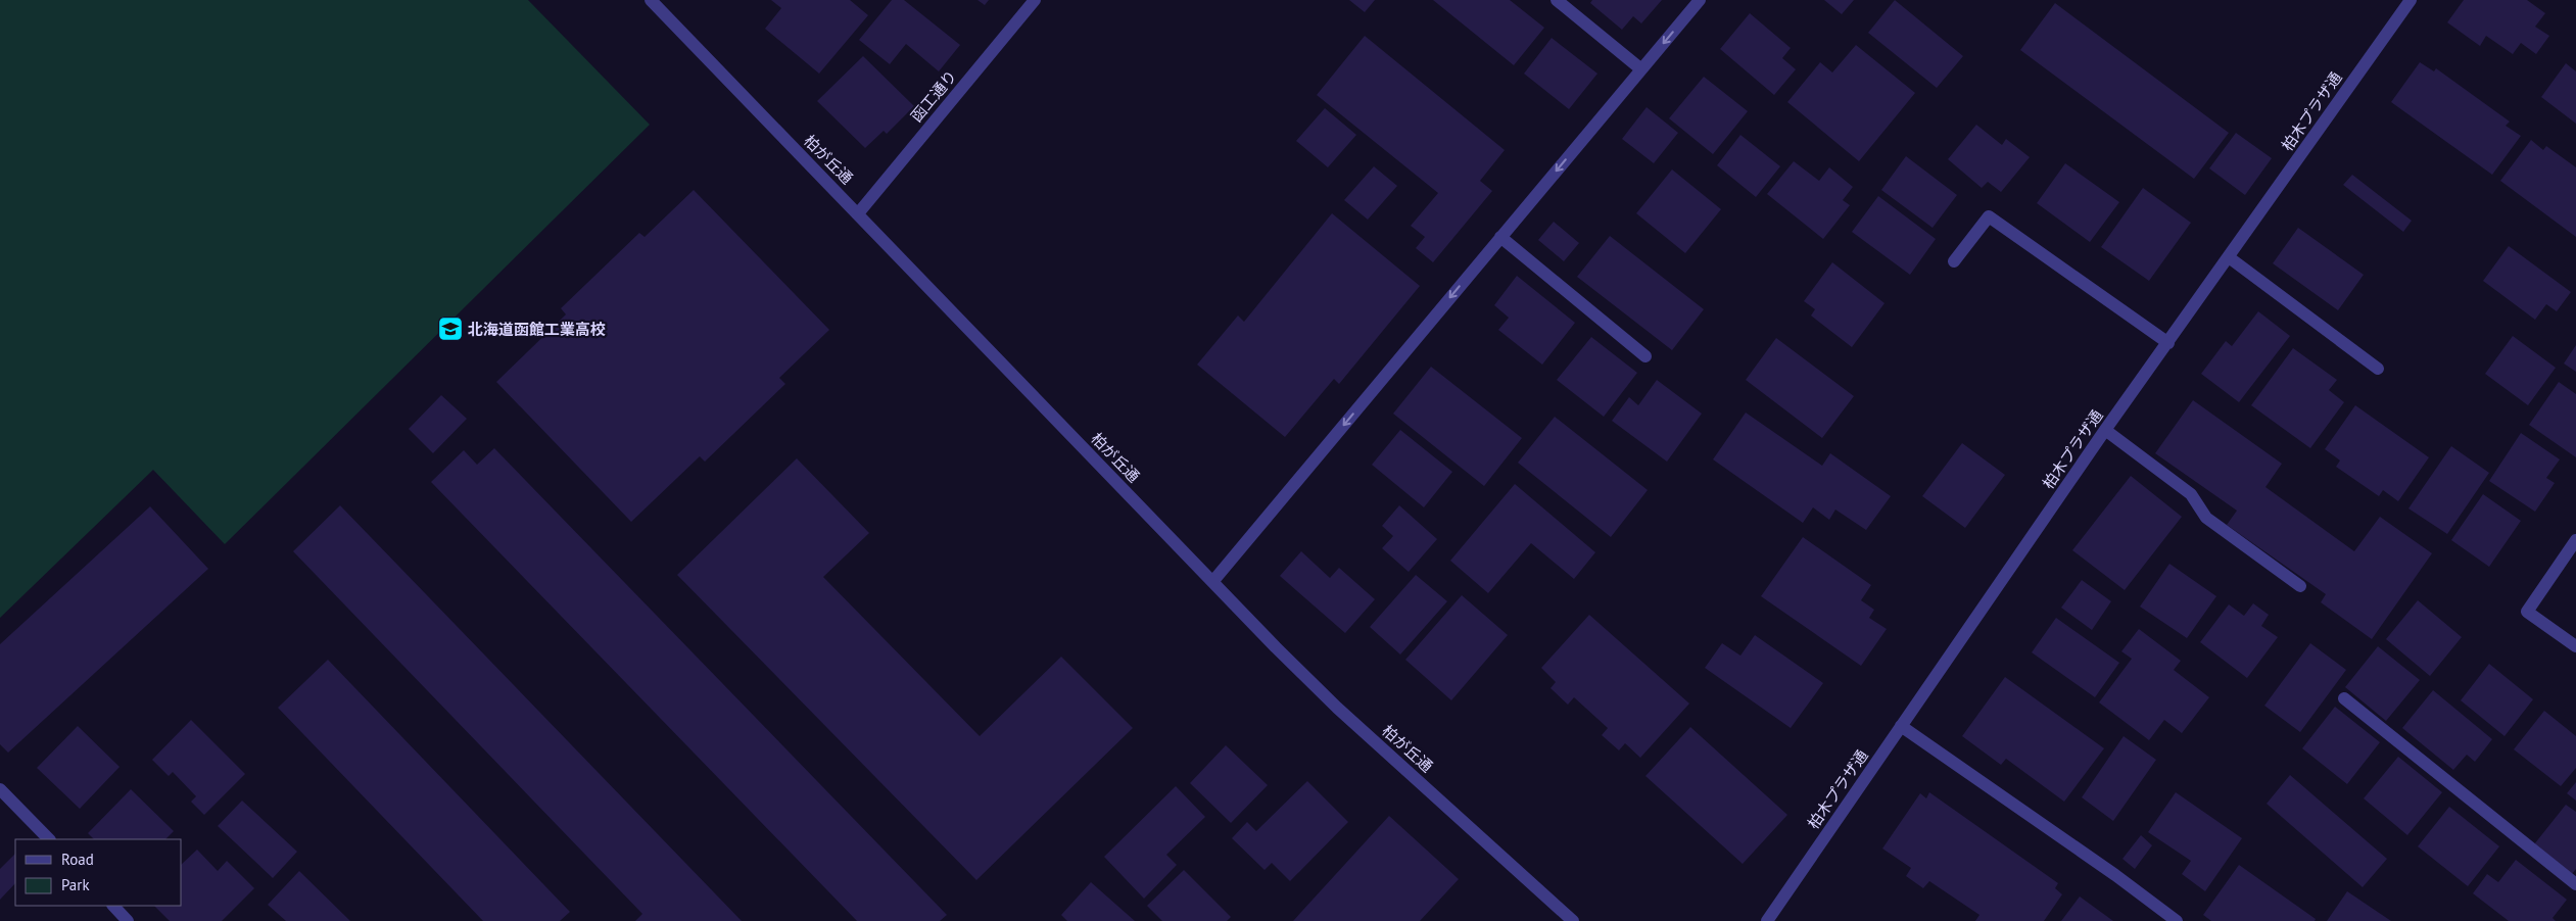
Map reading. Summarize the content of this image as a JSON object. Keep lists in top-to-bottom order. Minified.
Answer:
{"streets":{"street":["函工通り","柏木プラザ通","柏が丘通"]},"crossings":[["函工通り","柏が丘通"]],"places":{"school or university":["北海道函館工業高校"]},"legend":["Road","Park"]}
